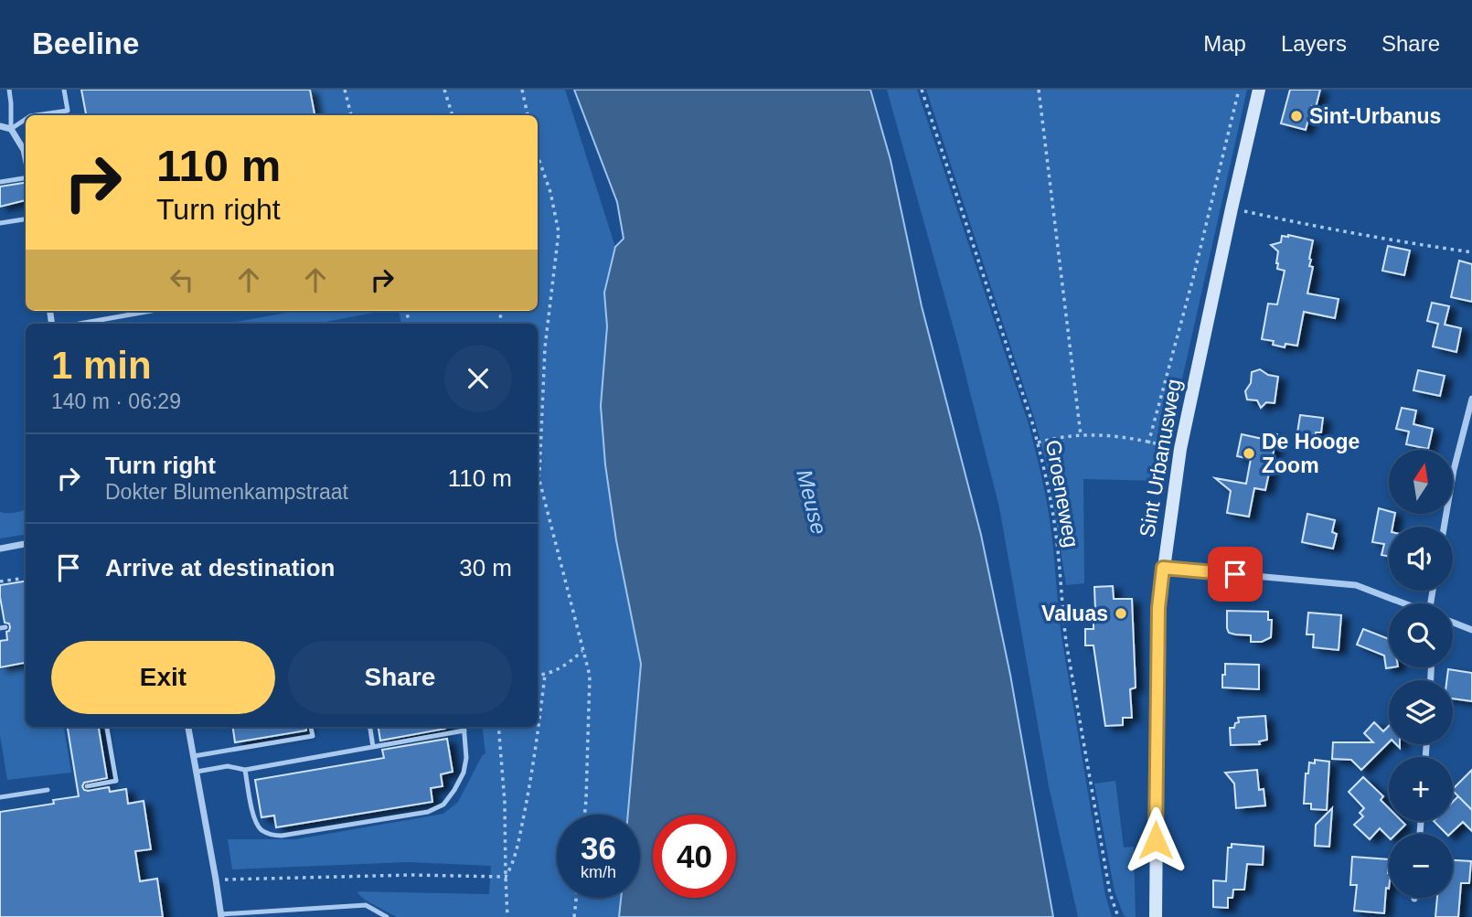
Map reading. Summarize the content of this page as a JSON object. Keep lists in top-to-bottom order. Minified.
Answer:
{"streets":{"street":["Sint Urbanusweg"],"path":["Groeneweg"]},"water":["Meuse"],"places":["Sint-Urbanus","De Hooge Zoom","Valuas"],"north":"top","page":{"header":"Beeline","nav":["Map","Layers","Share"],"turn":["110 m","Turn right"],"heading":["1 min","140 m · 06:29"],"list":[{"name":"Turn right","note":"Dokter Blumenkampstraat","value":"110 m"},{"name":"Arrive at destination","value":"30 m"}],"map_buttons":["+","−"],"buttons":["Exit","Share"],"speed":"36 km/h","limit":"40"}}
